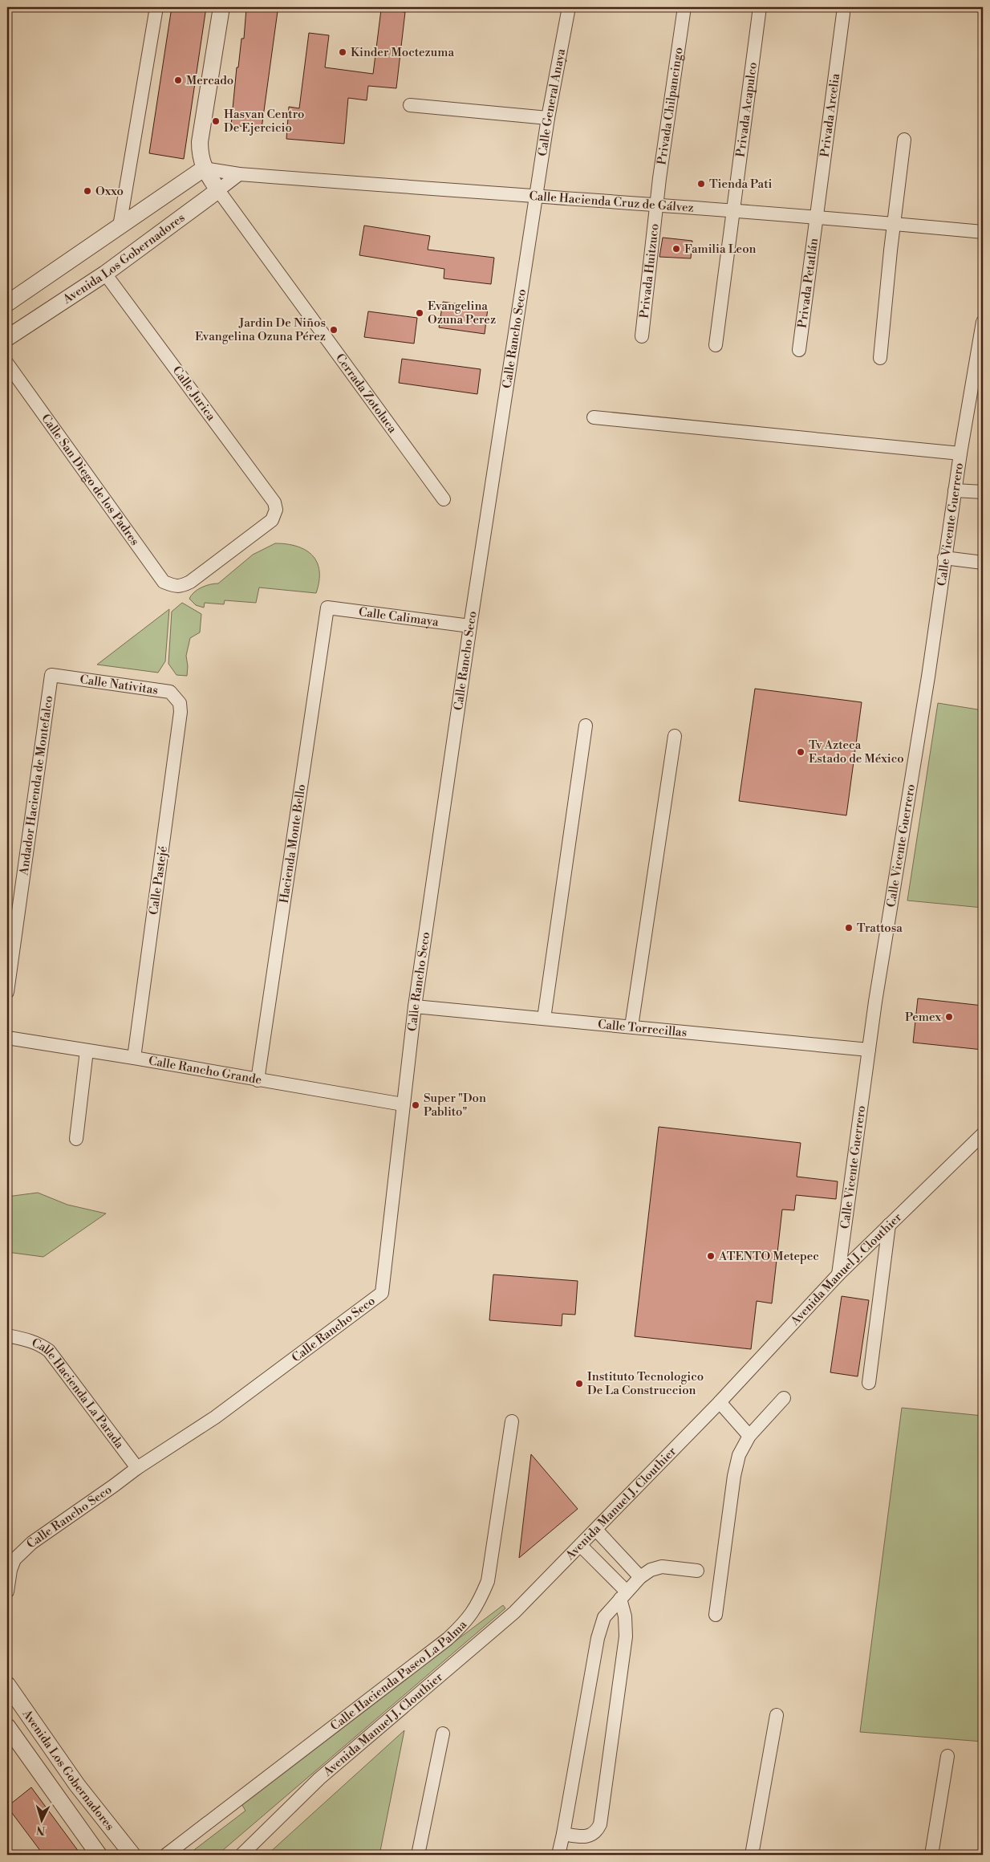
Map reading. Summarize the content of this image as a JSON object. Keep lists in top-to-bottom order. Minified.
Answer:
{"streets":{"street":["Calle General Anaya","Privada Chilpancingo","Privada Acapulco","Privada Arcelia","Calle Hacienda Cruz de Gálvez","Avenida Los Gobernadores","Privada Huitzuco","Privada Petatlán","Calle Rancho Seco","Calle Jurica","Cerrada Zotoluca","Calle San Diego de los Padres","Calle Vicente Guerrero","Calle Calimaya","Calle Nativitas","Andador Hacienda de Montefalco","Hacienda Monte Bello","Calle Pastejé","Calle Torrecillas","Calle Rancho Grande","Avenida Manuel J. Clouthier","Calle Hacienda La Parada","Calle Hacienda Paseo La Palma"]},"crossings":[["Calle General Anaya","Calle Hacienda Cruz de Gálvez"],["Calle General Anaya","Calle Rancho Seco"],["Privada Chilpancingo","Calle Hacienda Cruz de Gálvez"],["Privada Chilpancingo","Privada Huitzuco"],["Privada Acapulco","Calle Hacienda Cruz de Gálvez"],["Privada Arcelia","Calle Hacienda Cruz de Gálvez"],["Privada Arcelia","Privada Petatlán"],["Calle Hacienda Cruz de Gálvez","Privada Huitzuco"],["Calle Hacienda Cruz de Gálvez","Privada Petatlán"],["Calle Hacienda Cruz de Gálvez","Calle Rancho Seco"],["Avenida Los Gobernadores","Calle Jurica"],["Avenida Los Gobernadores","Cerrada Zotoluca"],["Calle Rancho Seco","Calle Calimaya"],["Calle Rancho Seco","Calle Torrecillas"],["Calle Rancho Seco","Calle Rancho Grande"],["Calle Rancho Seco","Calle Hacienda La Parada"],["Calle Jurica","Calle San Diego de los Padres"],["Calle Vicente Guerrero","Calle Torrecillas"],["Calle Vicente Guerrero","Avenida Manuel J. Clouthier"],["Calle Calimaya","Hacienda Monte Bello"],["Calle Nativitas","Andador Hacienda de Montefalco"],["Calle Nativitas","Calle Pastejé"],["Hacienda Monte Bello","Calle Rancho Grande"],["Calle Pastejé","Calle Rancho Grande"]],"places":["Kinder Moctezuma","Mercado","Hasvan Centro De Ejercicio","Tienda Pati","Oxxo","Familia Leon","Evangelina Ozuna Perez","Jardin De Niños Evangelina Ozuna Pérez","Tv Azteca Estado de México","Trattosa","Pemex","Super \"Don Pablito\"","ATENTO Metepec","Instituto Tecnologico De La Construccion"],"north":"bottom"}
